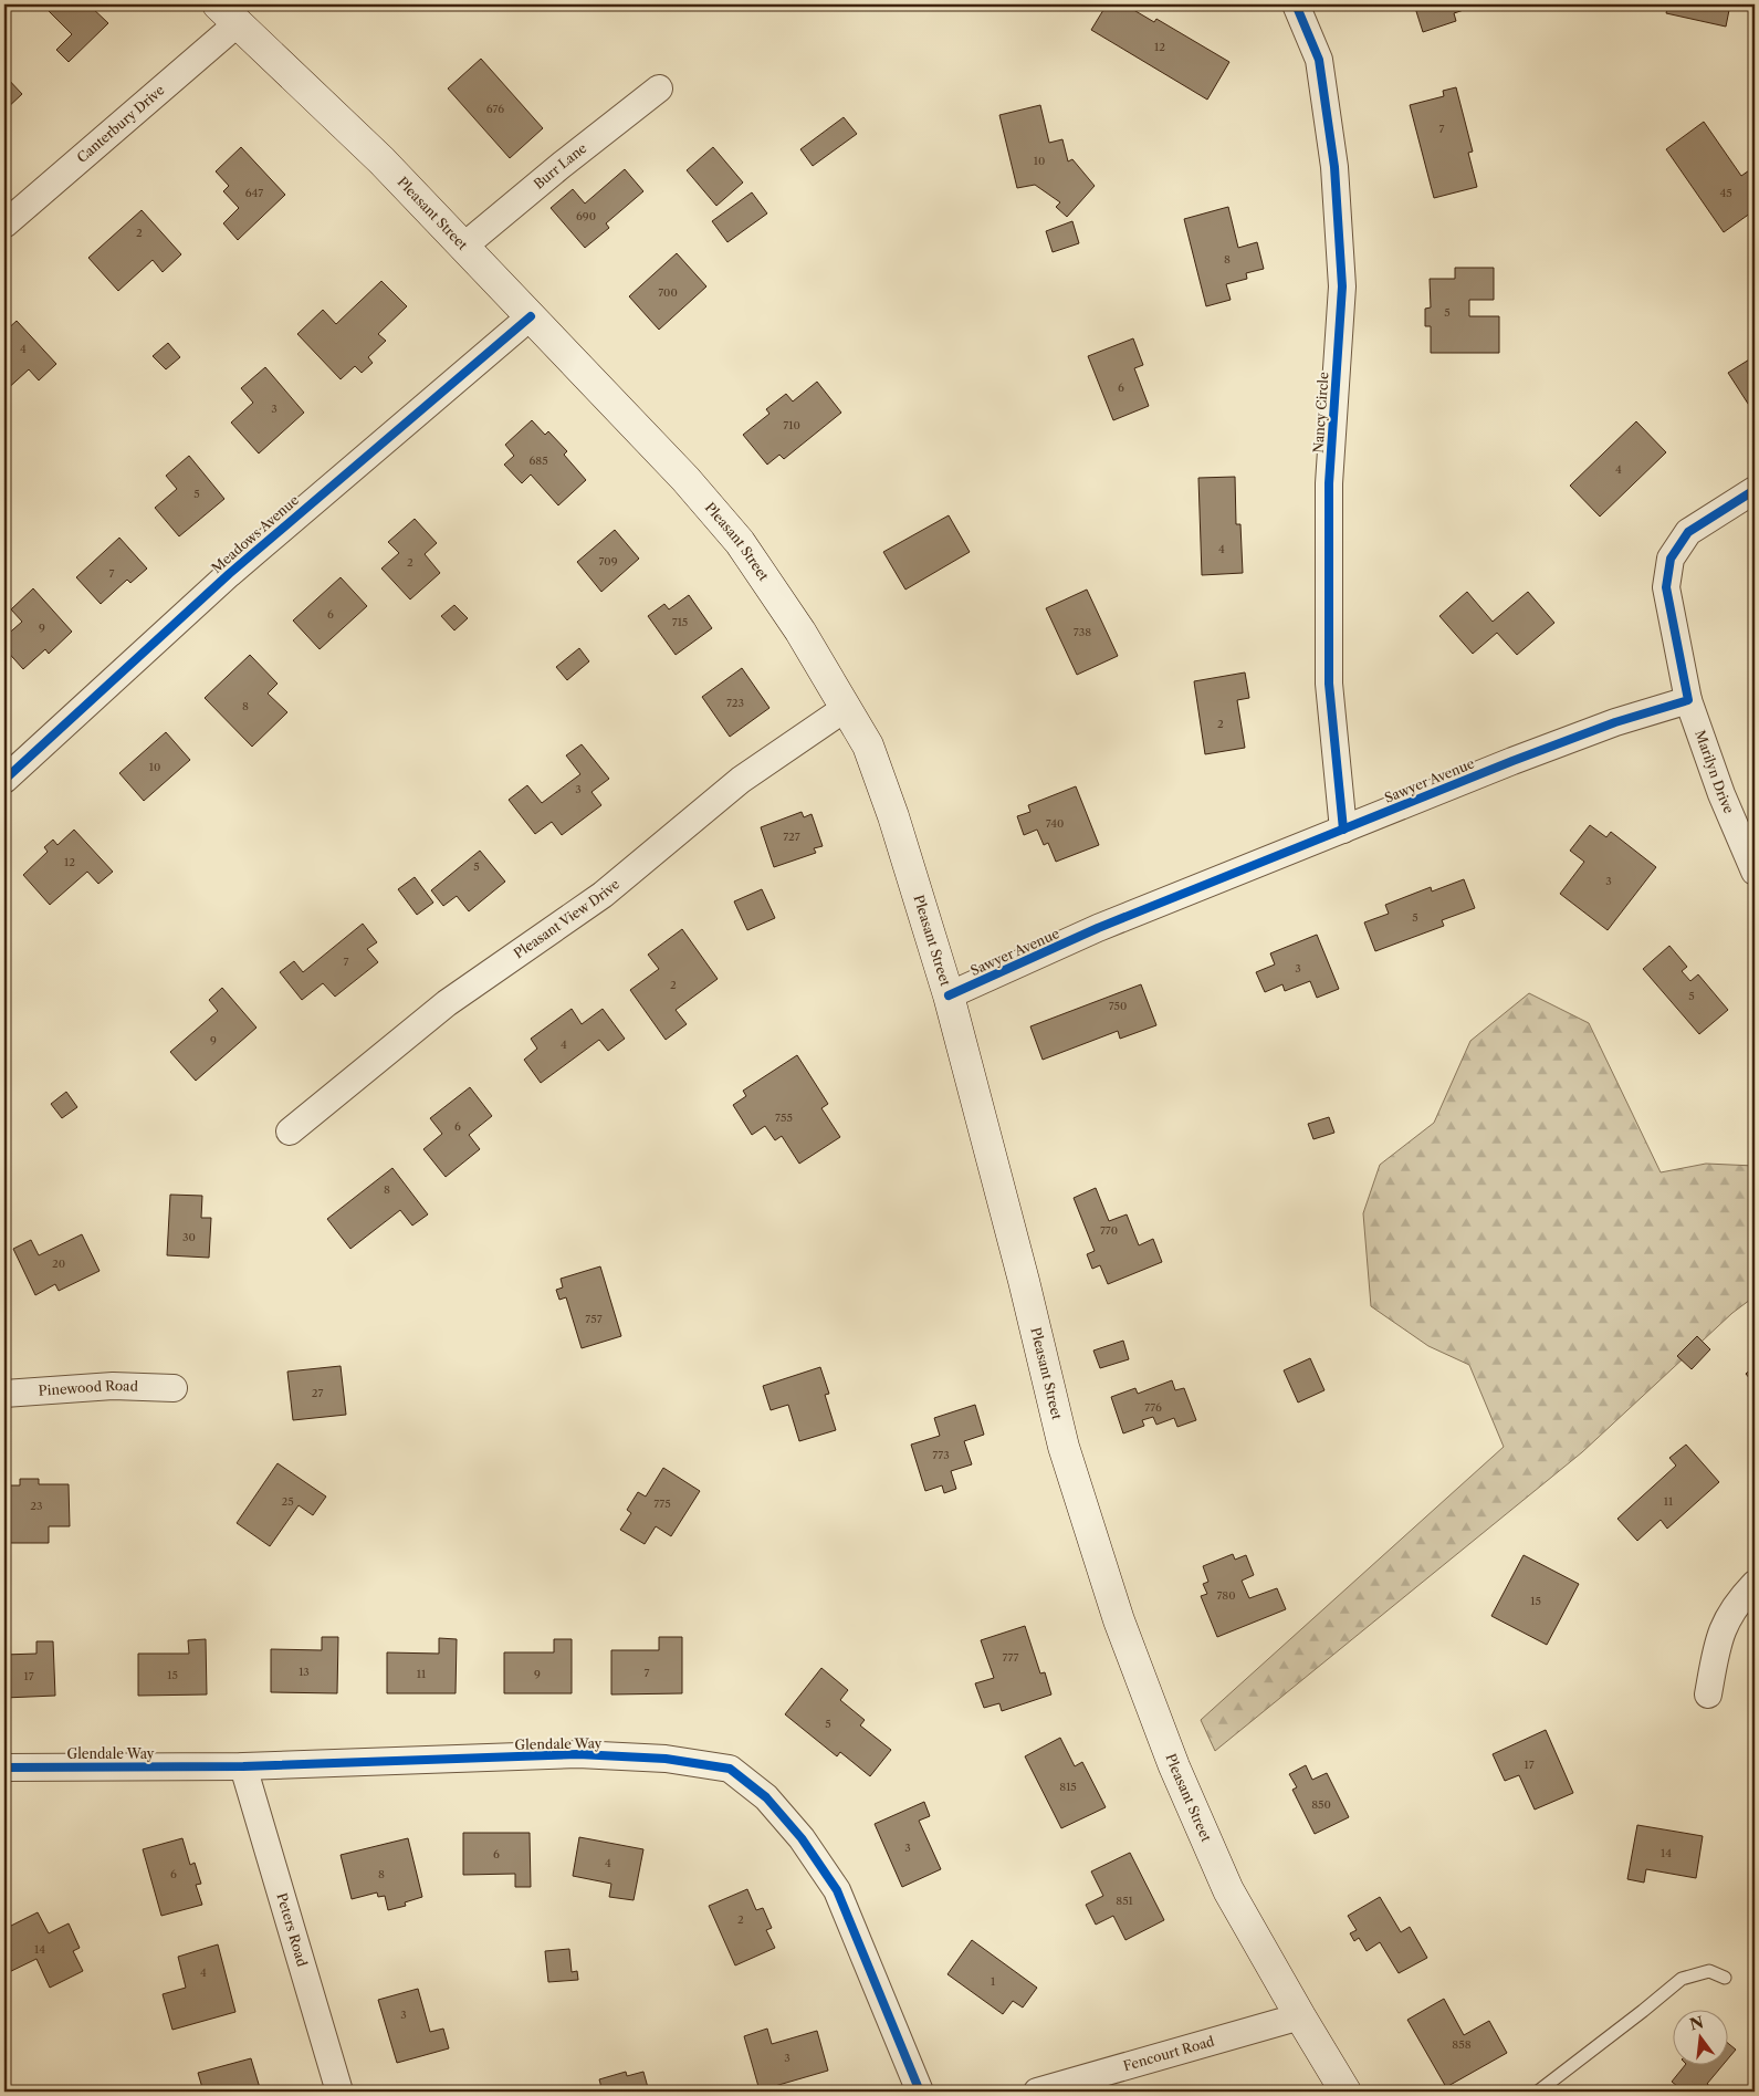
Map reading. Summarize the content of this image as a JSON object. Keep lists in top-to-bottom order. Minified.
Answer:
{"streets":{"main road":["Pleasant Street"],"street":["Canterbury Drive","Burr Lane","Nancy Circle","Meadows Avenue","Marilyn Drive","Sawyer Avenue","Pleasant View Drive","Pinewood Road","Glendale Way","Peters Road","Fencourt Road"]},"crossings":[["Canterbury Drive","Pleasant Street"],["Burr Lane","Pleasant Street"],["Pleasant Street","Meadows Avenue"],["Pleasant Street","Sawyer Avenue"],["Pleasant Street","Pleasant View Drive"],["Pleasant Street","Fencourt Road"],["Nancy Circle","Sawyer Avenue"],["Marilyn Drive","Sawyer Avenue"],["Glendale Way","Peters Road"]],"house_numbers":["12","676","7","10","647","45","690","2","8","700","5","4","6","3","710","685","4","5","4","709","2","7","6","715","9","738","723","8","2","10","3","740","727","12","5","3","5","7","3","2","5","750","9","4","755","6","8","770","30","20","757","27","776","773","25","11","775","23","780","15","777","13","7","11","9","15","17","5","17","815","850","3","14","6","4","6","8","851","2","14","4","1","3","858","3"],"north":"top"}
